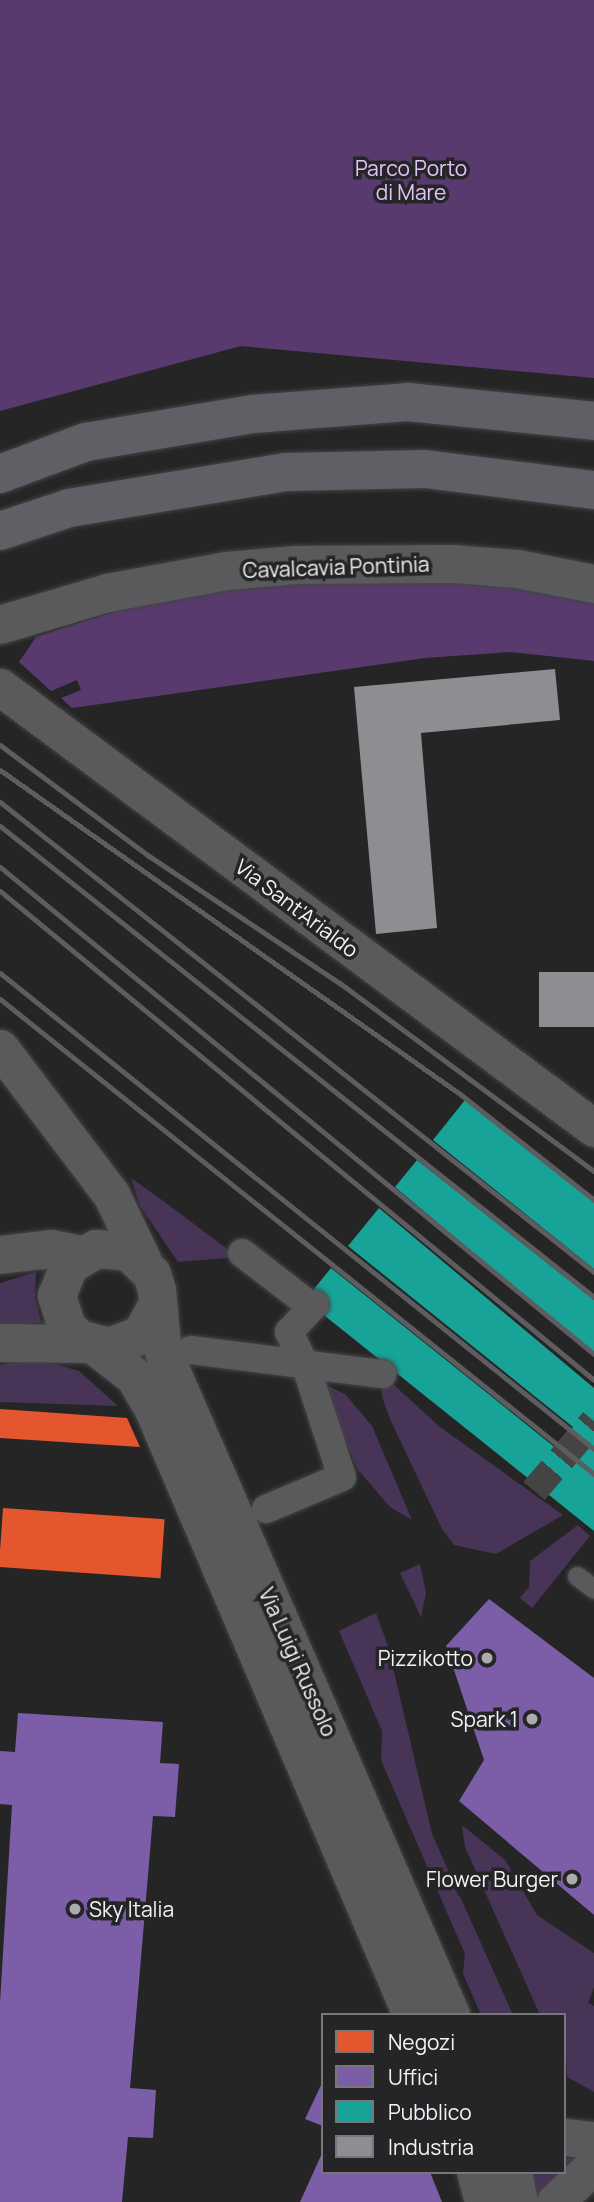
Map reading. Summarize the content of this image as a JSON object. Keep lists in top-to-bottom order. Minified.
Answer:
{"streets":{"street":["Cavalcavia Pontinia","Via Sant'Arialdo","Via Luigi Russolo"]},"parks":["Parco Porto di Mare"],"places":["Pizzikotto","Spark 1","Flower Burger","Sky Italia"],"legend":["Negozi","Uffici","Pubblico","Industria"]}
